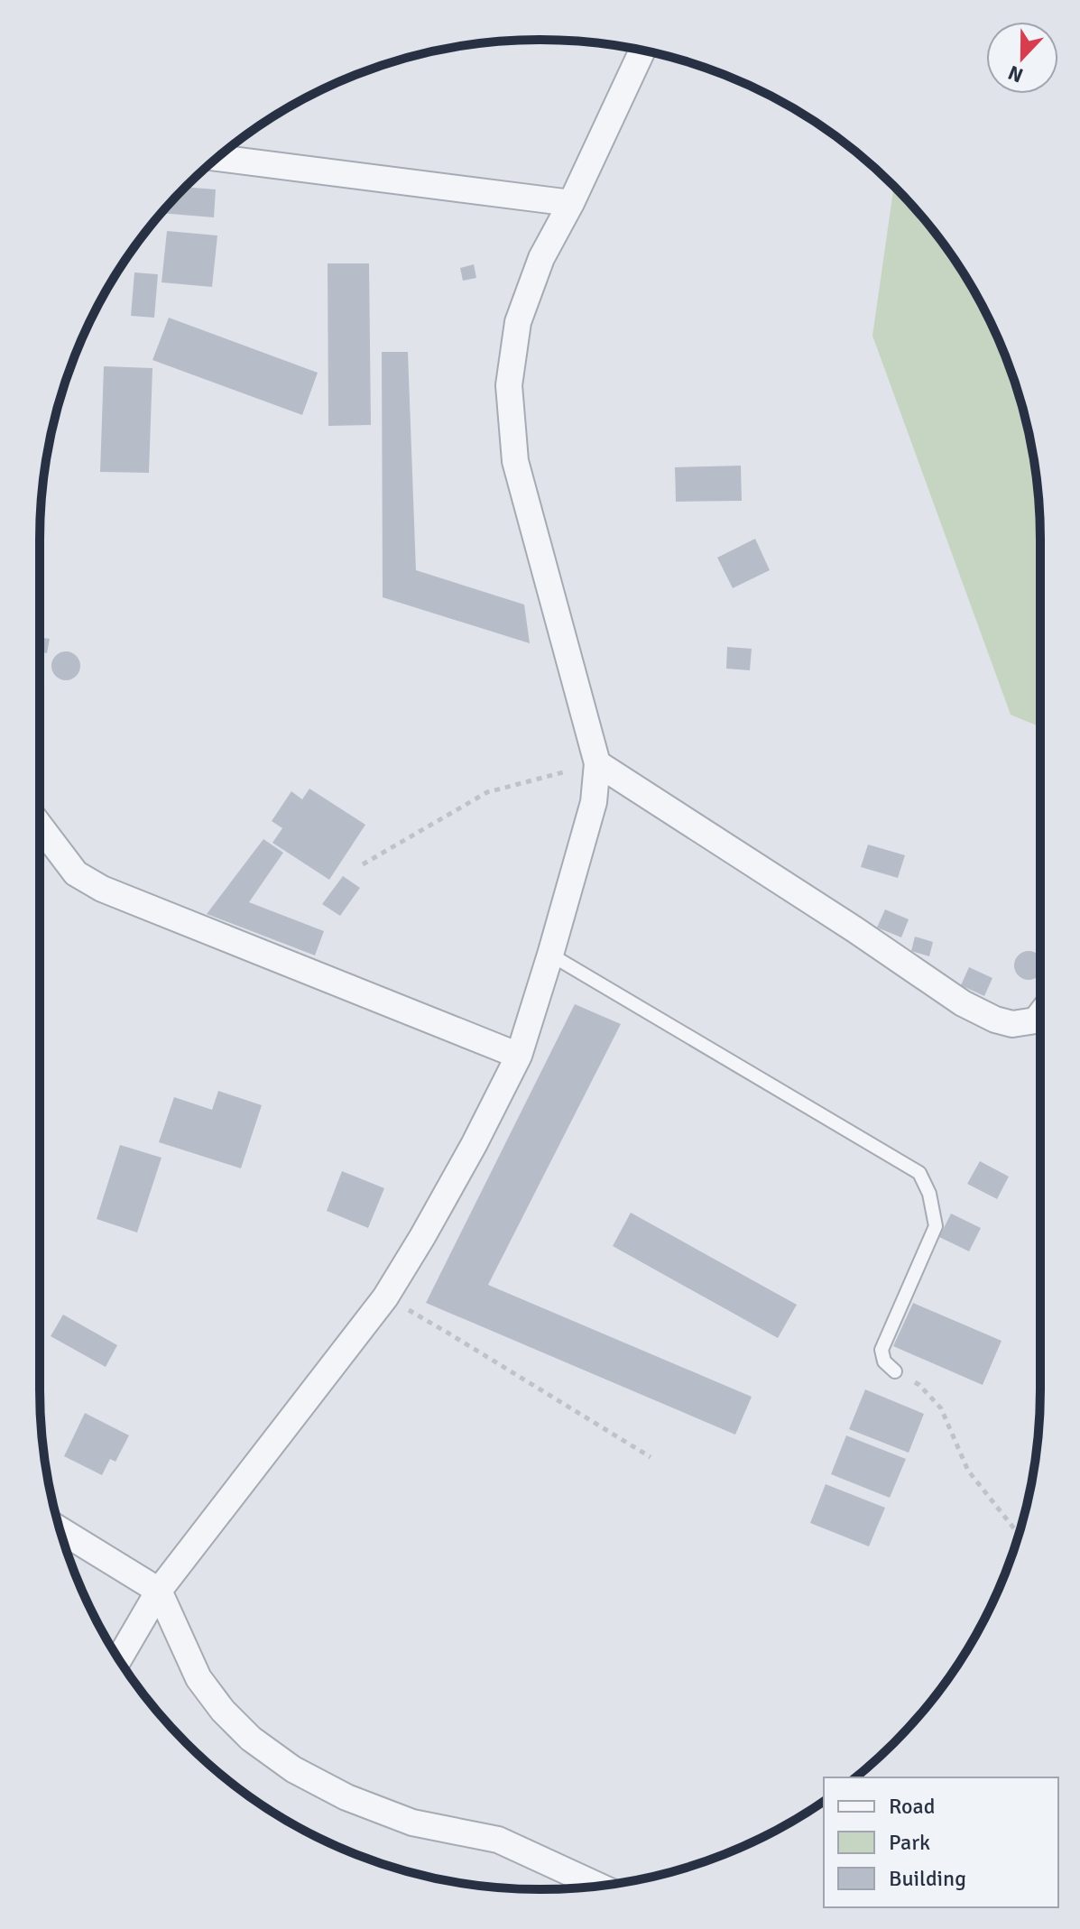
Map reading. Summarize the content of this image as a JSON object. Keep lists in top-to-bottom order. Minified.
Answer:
{"legend":["Road","Park","Building"],"north":"bottom"}
